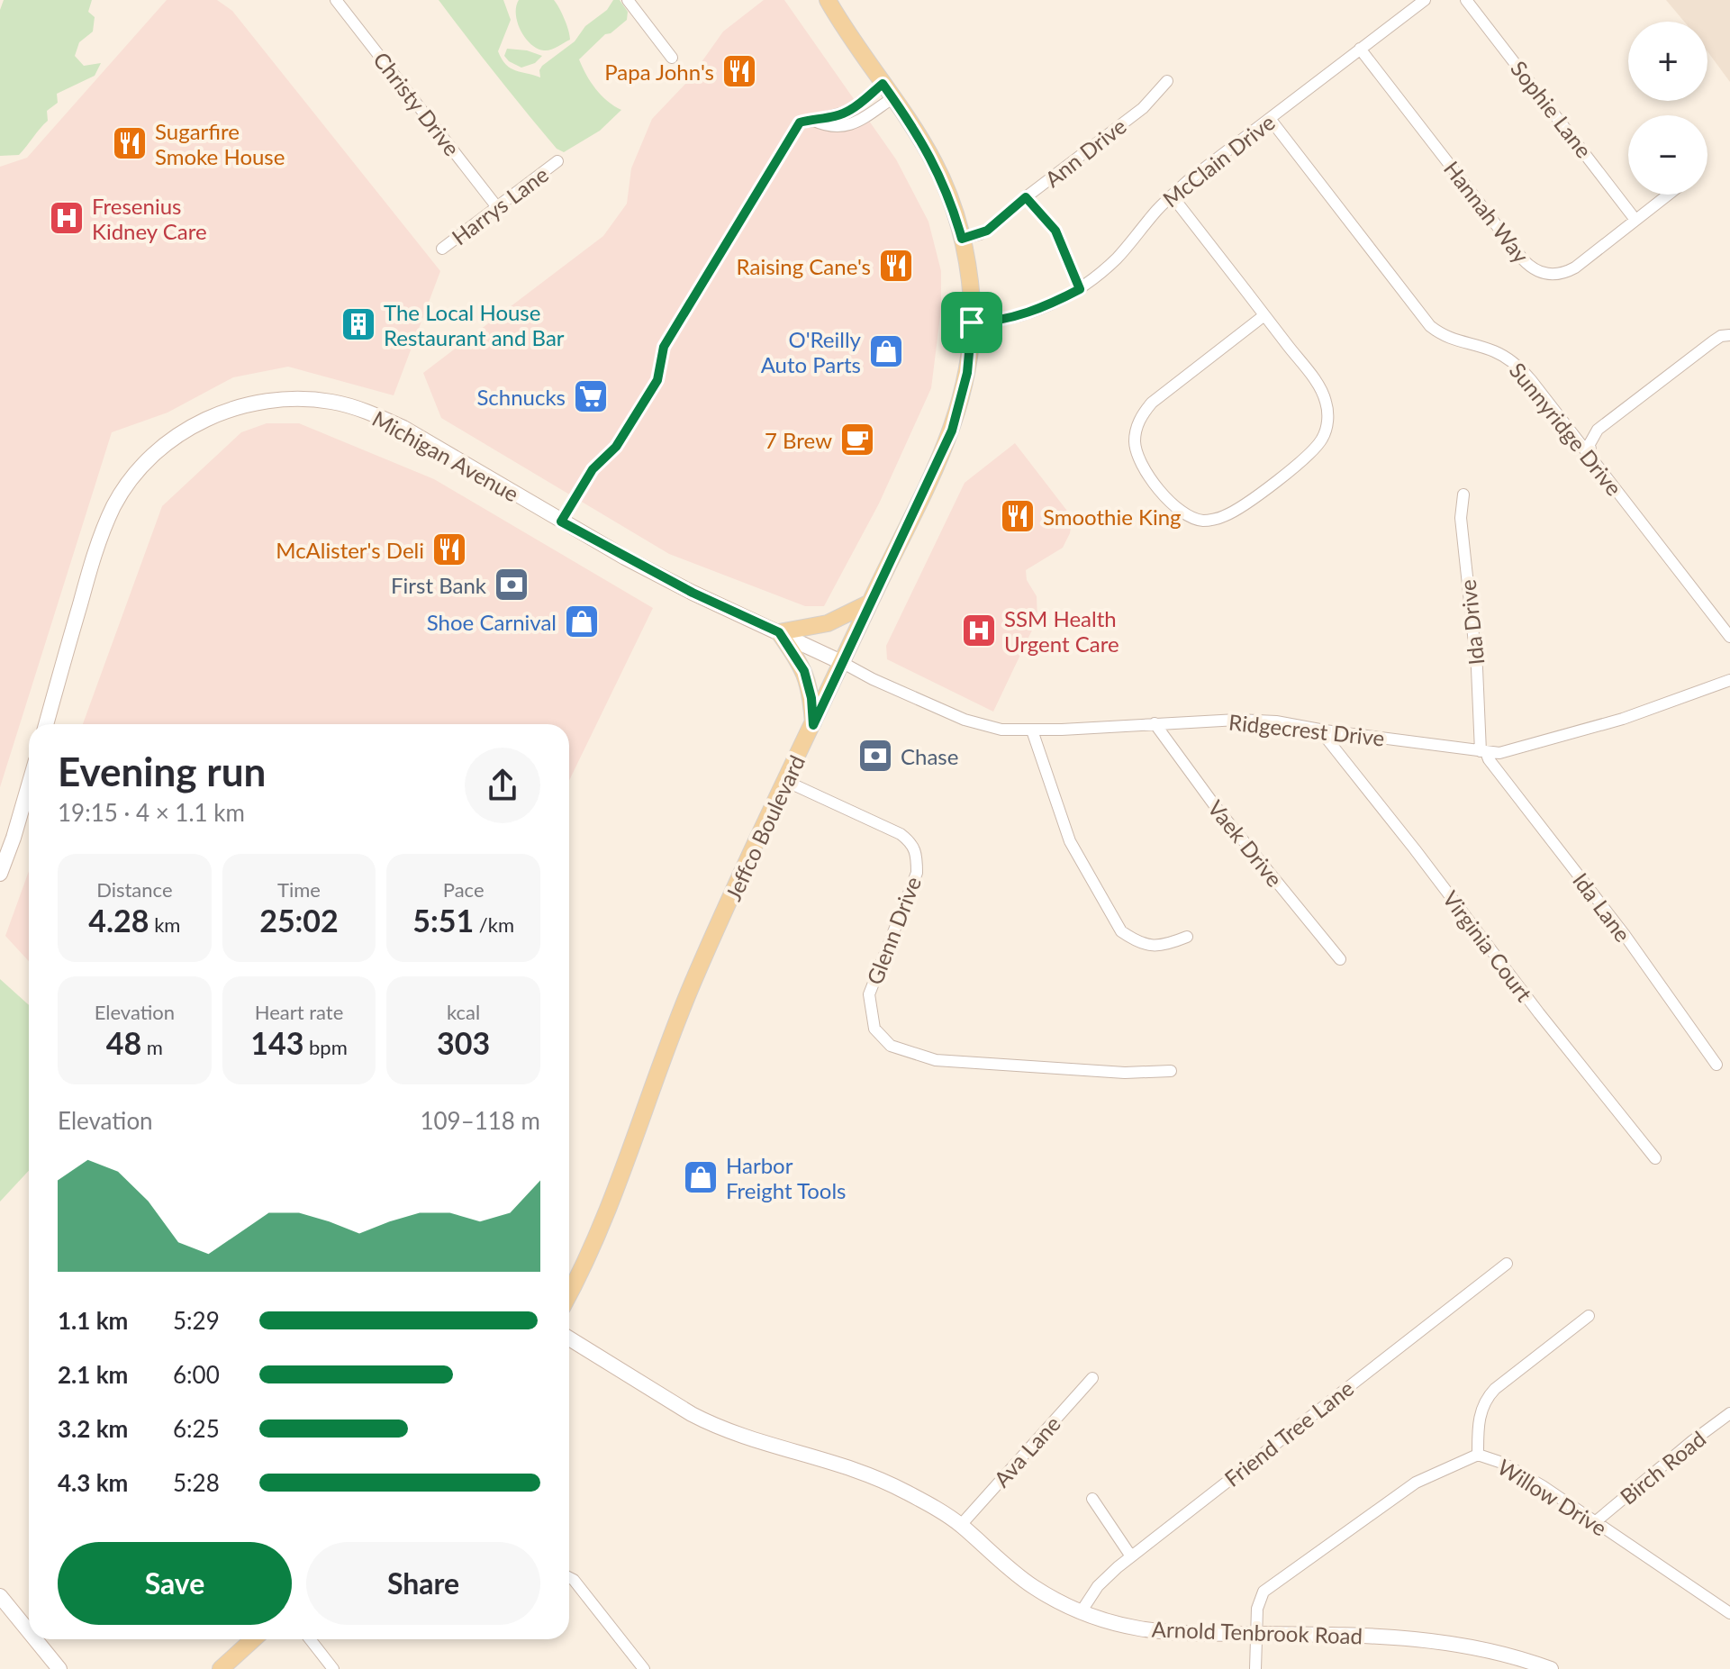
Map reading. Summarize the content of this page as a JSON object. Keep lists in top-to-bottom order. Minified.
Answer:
{"streets":{"main road":["Jeffco Boulevard"],"street":["Christy Drive","Sophie Lane","Ann Drive","McClain Drive","Harrys Lane","Hannah Way","Sunnyridge Drive","Michigan Avenue","Ida Drive","Ridgecrest Drive","Vaek Drive","Ida Lane","Glenn Drive","Virginia Court","Friend Tree Lane","Ava Lane","Birch Road","Willow Drive","Arnold Tenbrook Road"]},"crossings":[["Christy Drive","Harrys Lane"],["Sophie Lane","Hannah Way"],["Ann Drive","Jeffco Boulevard"],["McClain Drive","Hannah Way"],["McClain Drive","Sunnyridge Drive"],["McClain Drive","Jeffco Boulevard"],["Michigan Avenue","Ridgecrest Drive"],["Michigan Avenue","Jeffco Boulevard"],["Ida Drive","Ridgecrest Drive"],["Ida Drive","Ida Lane"],["Ridgecrest Drive","Jeffco Boulevard"],["Ridgecrest Drive","Vaek Drive"],["Ridgecrest Drive","Ida Lane"],["Ridgecrest Drive","Virginia Court"],["Jeffco Boulevard","Glenn Drive"],["Friend Tree Lane","Arnold Tenbrook Road"],["Ava Lane","Arnold Tenbrook Road"],["Birch Road","Willow Drive"],["Willow Drive","Arnold Tenbrook Road"]],"places":{"restaurant":["Papa John's","Sugarfire Smoke House","Raising Cane's","Smoothie King","McAlister's Deli"],"hospital":["Fresenius Kidney Care","SSM Health Urgent Care"],"building":["The Local House Restaurant and Bar"],"shop":["O'Reilly Auto Parts","Shoe Carnival","Harbor Freight Tools"],"supermarket":["Schnucks"],"cafe":["7 Brew"],"bank":["First Bank","Chase"]},"page":{"map_buttons":["+","−"],"heading":["Evening run","19:15 · 4 × 1.1 km"],"stats":[["Distance","4.28 km"],["Time","25:02"],["Pace","5:51 /km"],["Elevation","48 m"],["Heart rate","143 bpm"],["kcal","303"]],"chart":["Elevation","109–118 m"],"list":[{"name":"1.1 km","note":"5:29"},{"name":"2.1 km","note":"6:00"},{"name":"3.2 km","note":"6:25"},{"name":"4.3 km","note":"5:28"}],"buttons":["Save","Share"]}}
